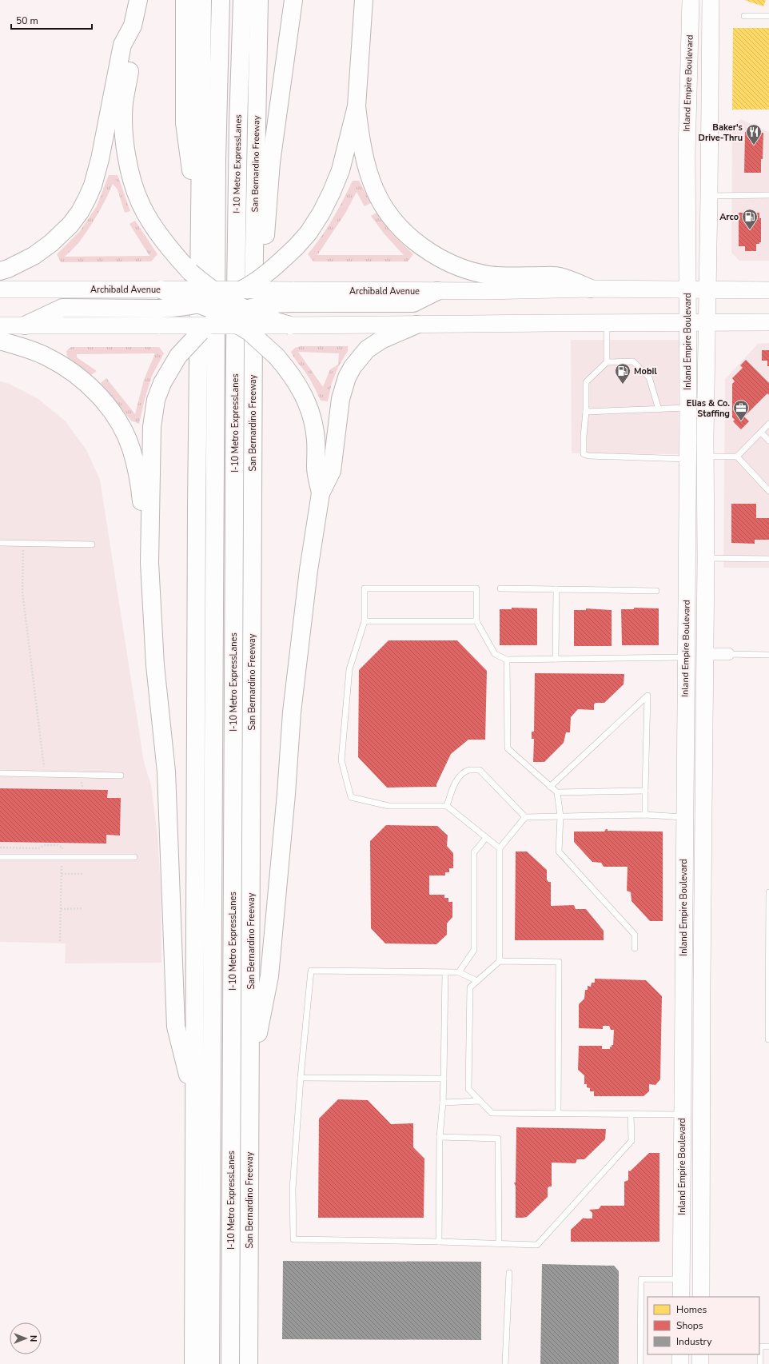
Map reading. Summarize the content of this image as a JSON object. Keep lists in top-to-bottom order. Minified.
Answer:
{"streets":{"highway":["I-10 Metro ExpressLanes","San Bernardino Freeway"],"main road":["Inland Empire Boulevard","Archibald Avenue"]},"places":{"restaurant":["Baker's Drive-Thru"],"fuel station":["Arco","Mobil"],"office":["Elias & Co. Staffing"]},"legend":["Homes","Shops","Industry"],"scale_bar":"50 m","north":"right"}
